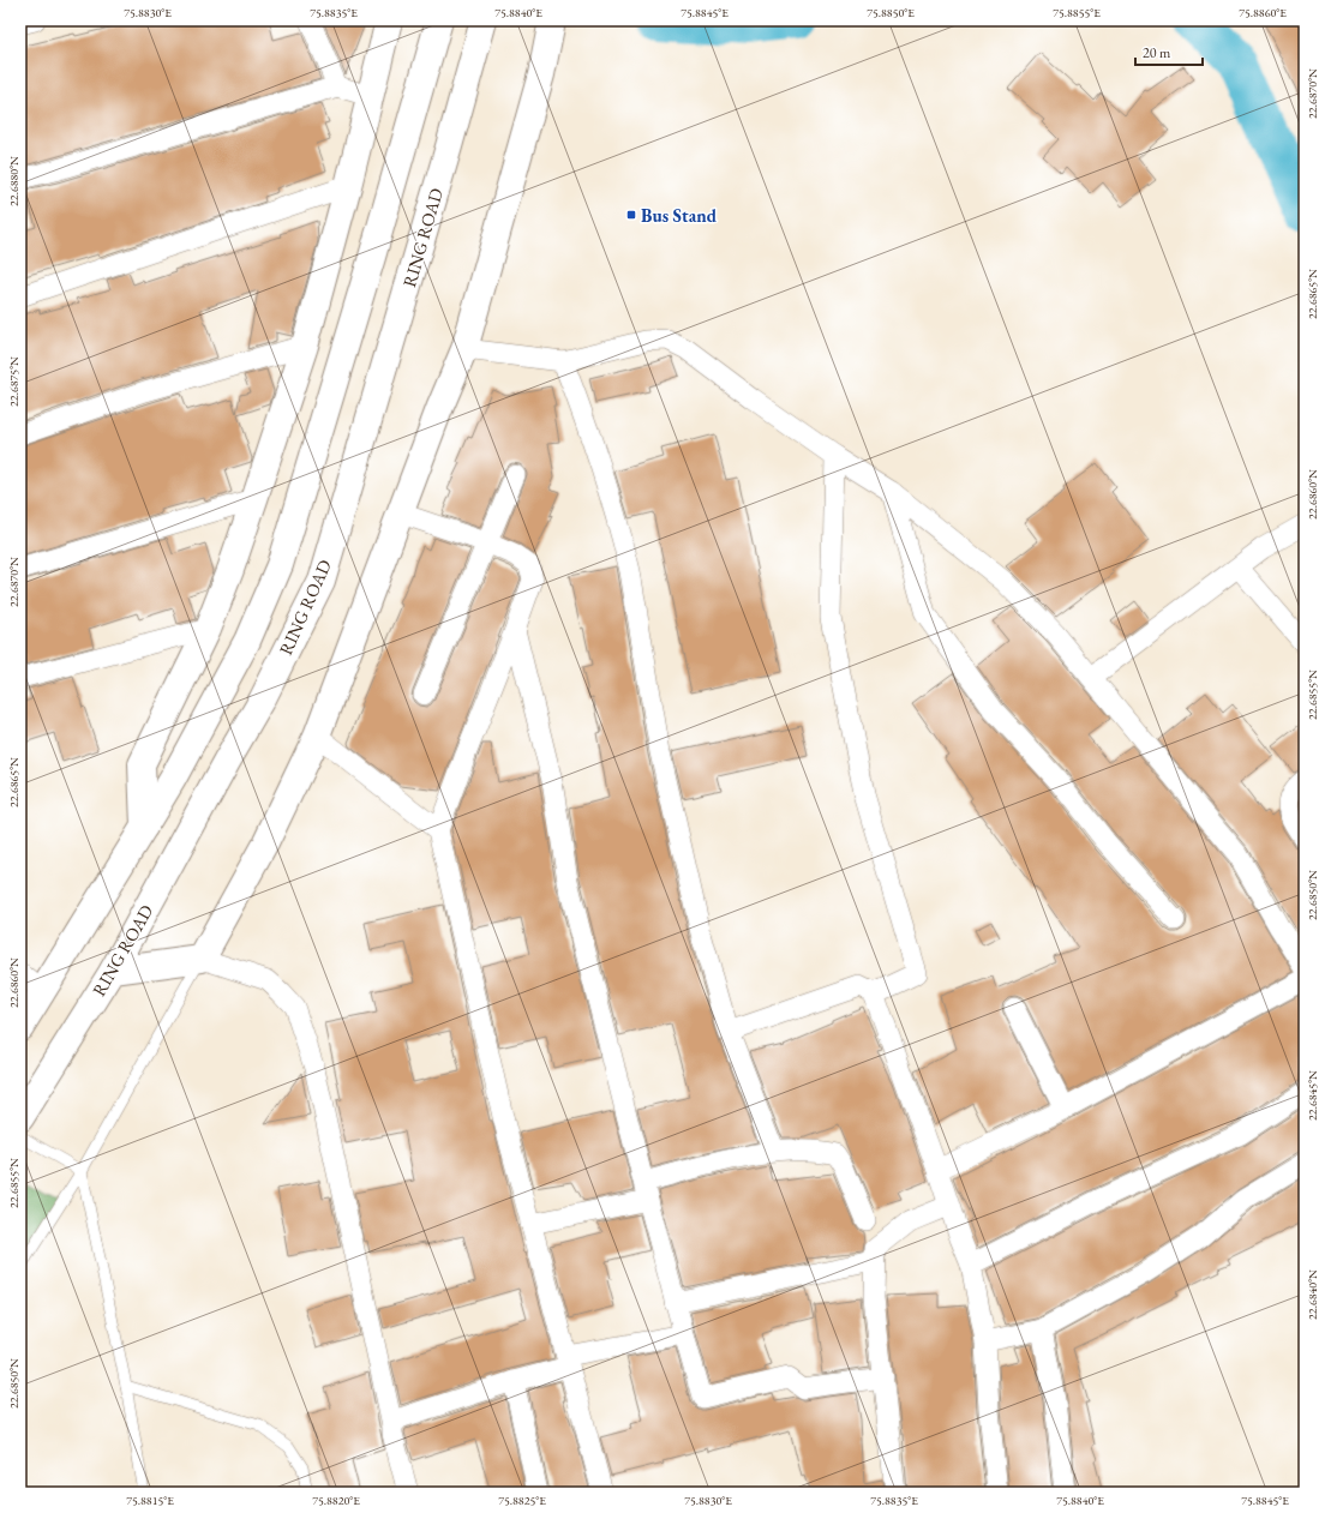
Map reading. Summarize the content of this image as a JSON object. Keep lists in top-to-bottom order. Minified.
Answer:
{"streets":{"main road":["RING ROAD"]},"places":{"transit":["Bus Stand"]},"scale_bar":"20 m","coordinates":["75.8830°E","75.8835°E","75.8840°E","75.8845°E","75.8850°E","75.8855°E","75.8860°E","22.6870°N","22.6880°N","22.6865°N","22.6875°N","22.6860°N","22.6855°N","22.6850°N","22.6845°N","22.6840°N","75.8815°E","75.8820°E","75.8825°E"]}
